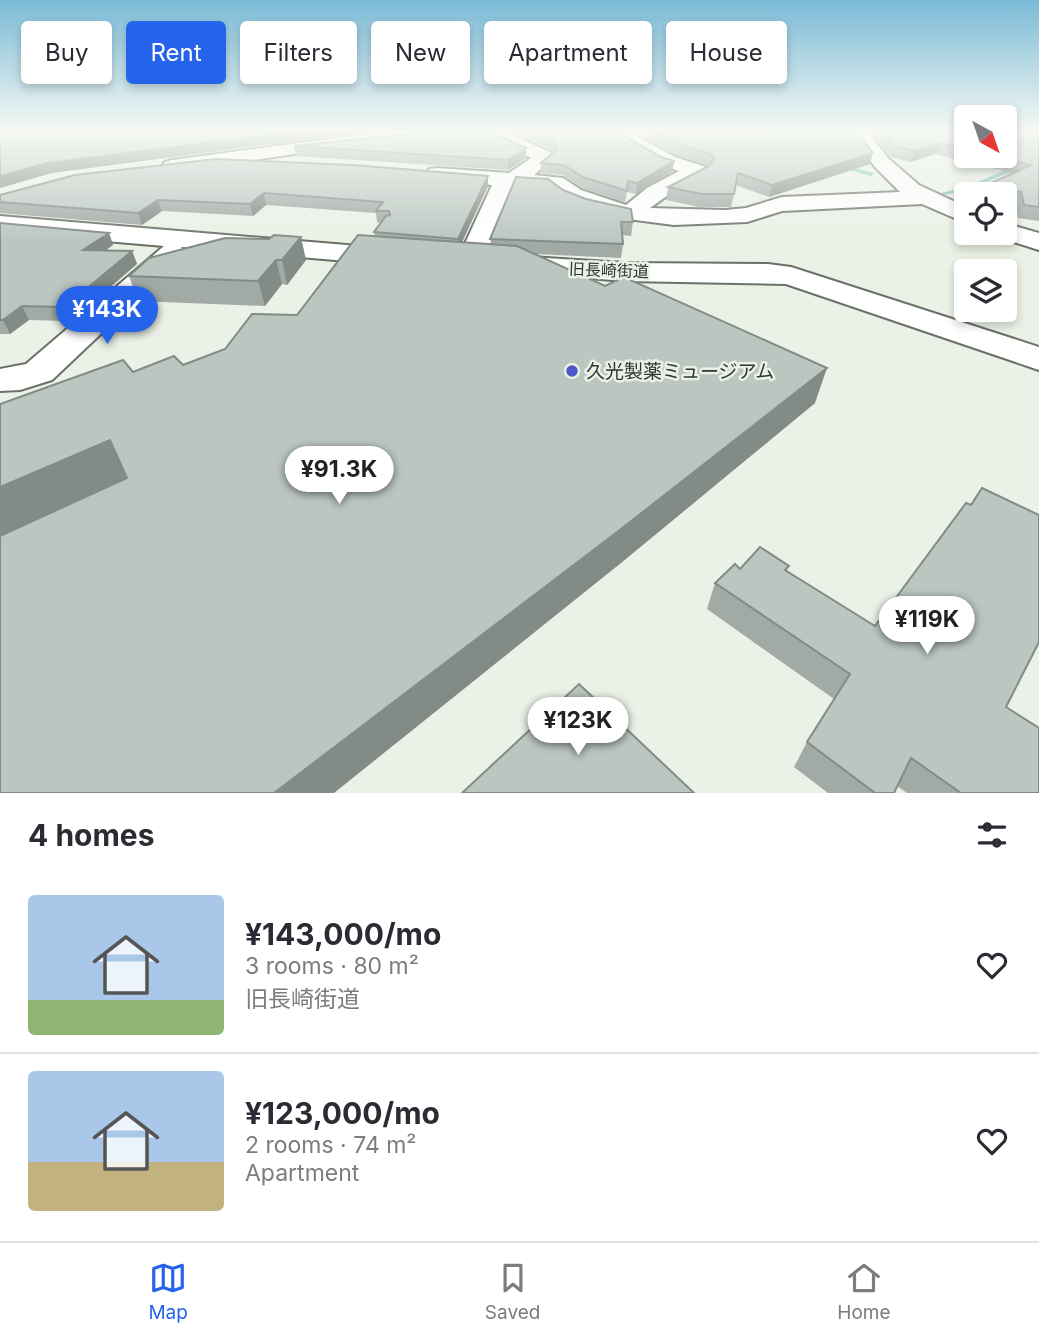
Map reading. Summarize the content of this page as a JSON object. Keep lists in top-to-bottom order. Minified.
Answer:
{"streets":{"street":["旧長崎街道"]},"places":["久光製薬ミュージアム"],"north":"bottom right","page":{"chip":["Buy","Rent","Filters","New","Apartment","House"],"price":["¥143K","¥91.3K","¥119K","¥123K"],"heading":"4 homes","list":[{"name":"¥143,000/mo","note":"3 rooms · 80 m² · 旧長崎街道"},{"name":"¥123,000/mo","note":"2 rooms · 74 m² · Apartment"}],"tabs":["Map","Saved","Home"]}}
